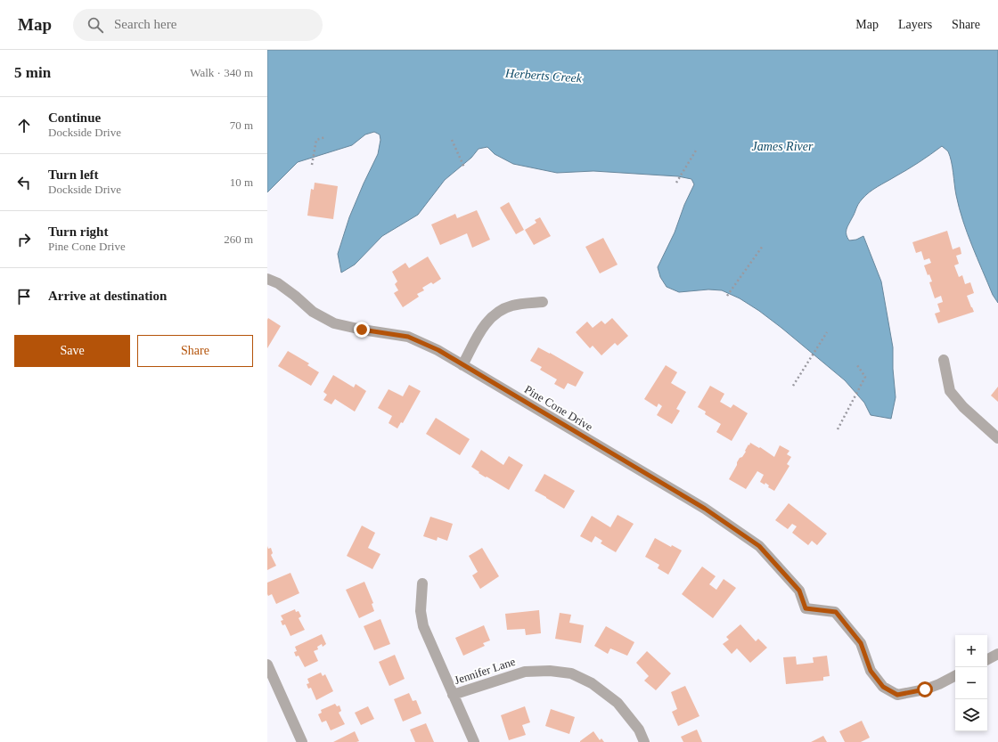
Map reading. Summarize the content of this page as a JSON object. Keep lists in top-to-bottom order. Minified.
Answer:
{"streets":{"street":["Pine Cone Drive","Jennifer Lane"]},"water":["Herberts Creek","James River"],"page":{"header":"Map","search":"Search here","nav":["Map","Layers","Share"],"heading":["5 min","Walk · 340 m"],"list":[["Continue","Dockside Drive","70 m"],["Turn left","Dockside Drive","10 m"],["Turn right","Pine Cone Drive","260 m"],"Arrive at destination"],"buttons":["Save","Share"],"map_buttons":["+","−"]}}
